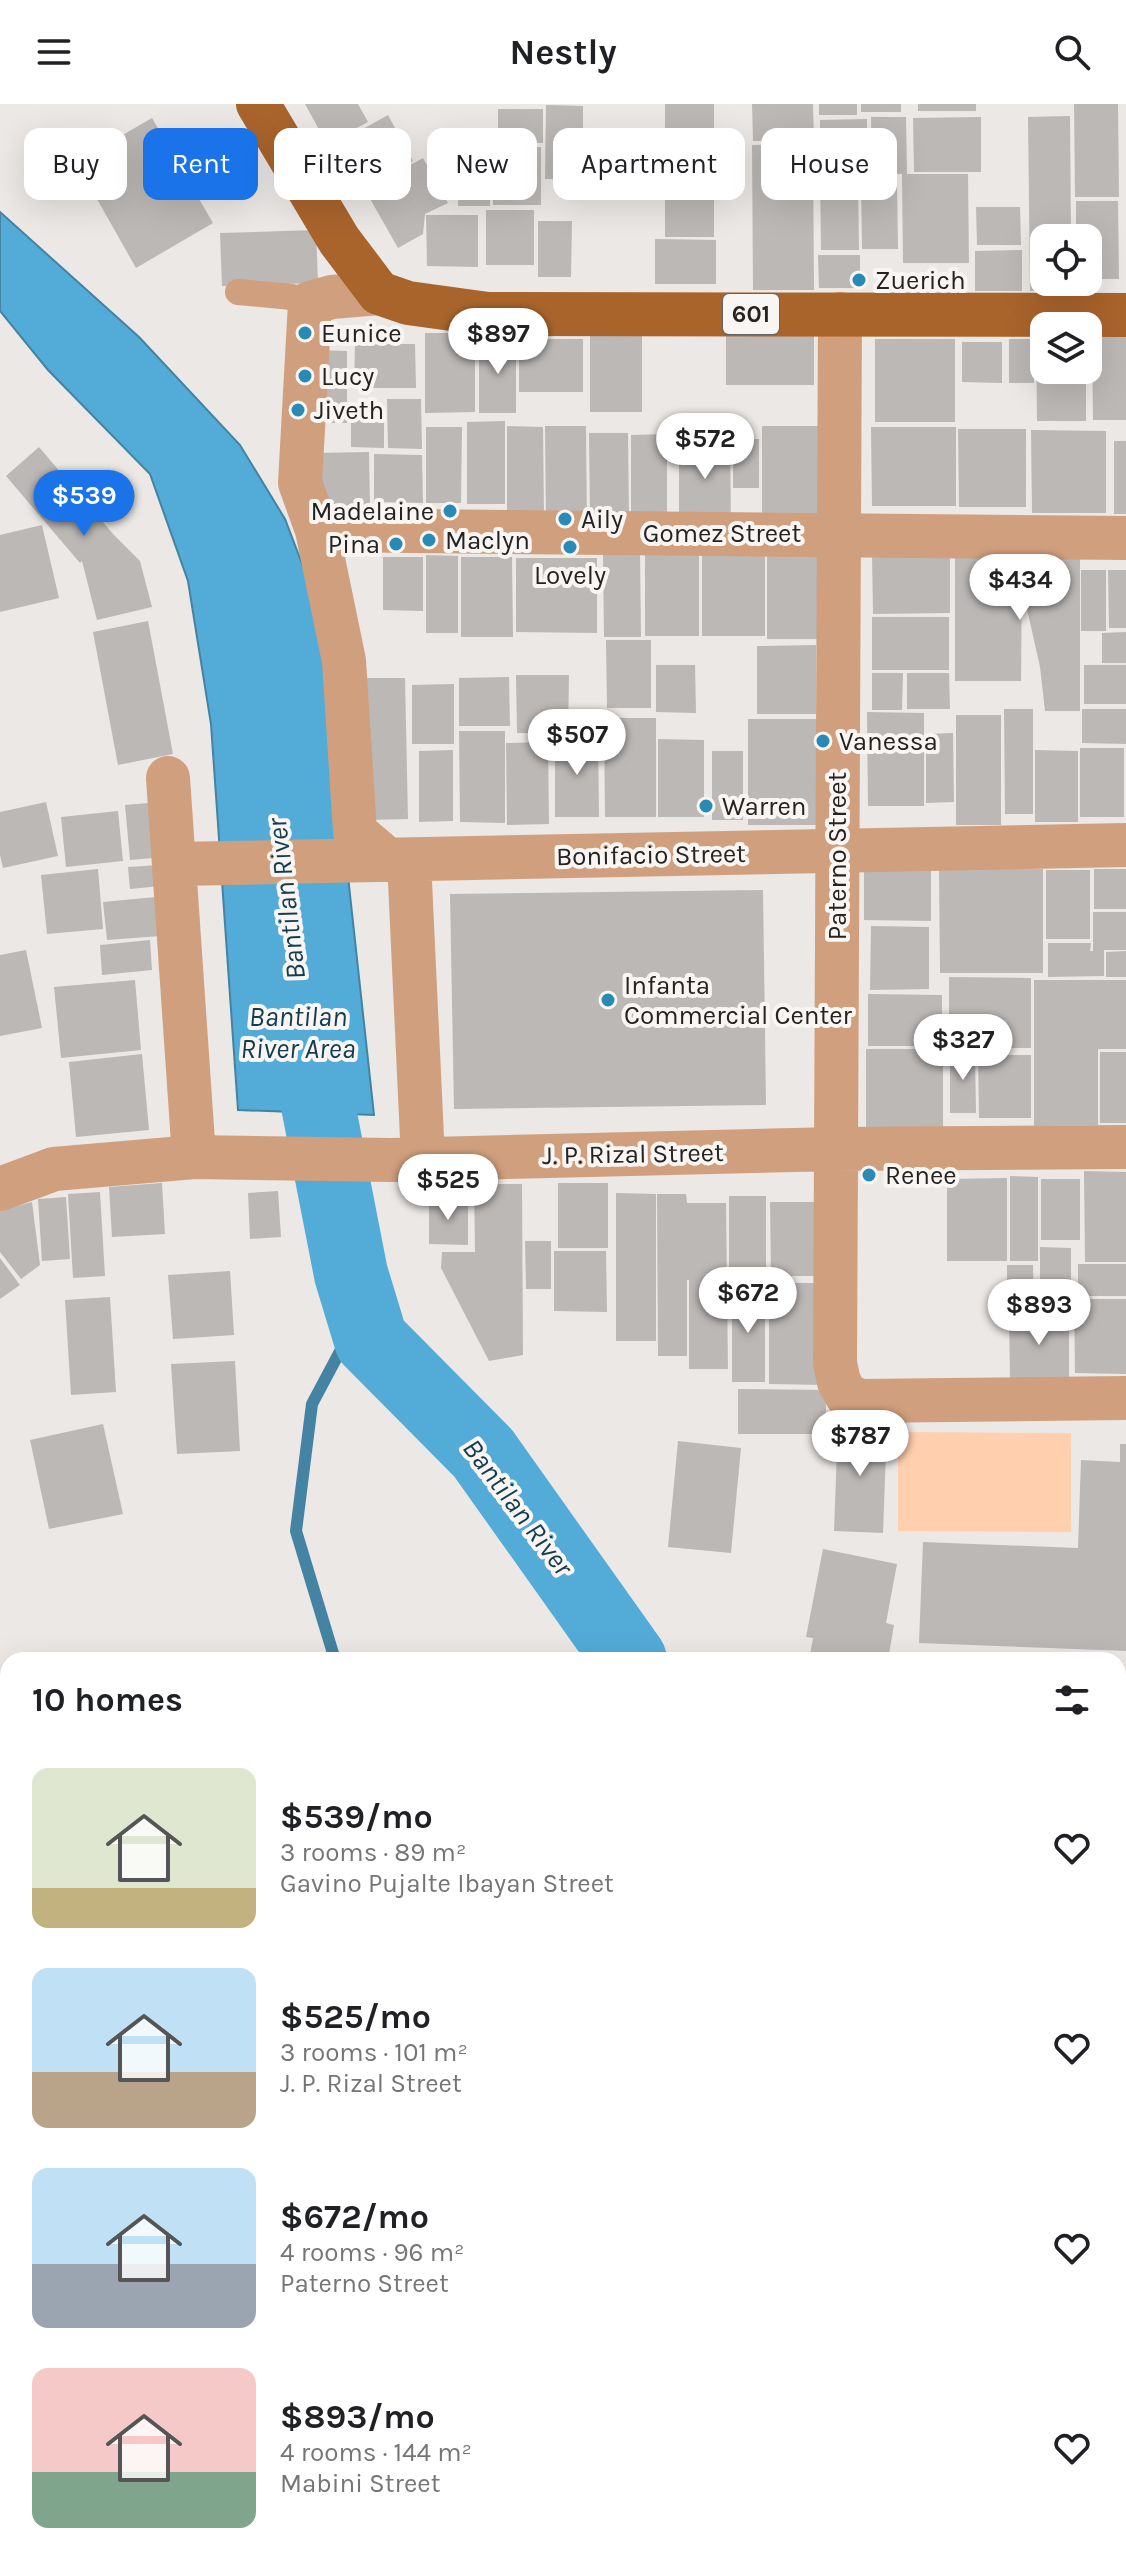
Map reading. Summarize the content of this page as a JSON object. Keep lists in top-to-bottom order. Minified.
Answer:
{"streets":{"main road":["601"],"street":["Gomez Street","Bonifacio Street","Paterno Street","J. P. Rizal Street"]},"crossings":[["601","Paterno Street"],["Gomez Street","Paterno Street"],["Bonifacio Street","Paterno Street"],["Paterno Street","J. P. Rizal Street"]],"water":["Bantilan River","Bantilan River Area"],"places":["Zuerich","Eunice","Lucy","Jiveth","Madelaine","Aily","Maclyn","Pina","Lovely","Vanessa","Warren","Infanta Commercial Center","Renee"],"page":{"header":"Nestly","chip":["Buy","Rent","Filters","New","Apartment","House"],"price":["$897","$572","$539","$434","$507","$327","$525","$672","$893","$787"],"heading":"10 homes","list":[{"name":"$539/mo","note":"3 rooms · 89 m² · Gavino Pujalte Ibayan Street"},{"name":"$525/mo","note":"3 rooms · 101 m² · J. P. Rizal Street"},{"name":"$672/mo","note":"4 rooms · 96 m² · Paterno Street"},{"name":"$893/mo","note":"4 rooms · 144 m² · Mabini Street"}]}}
